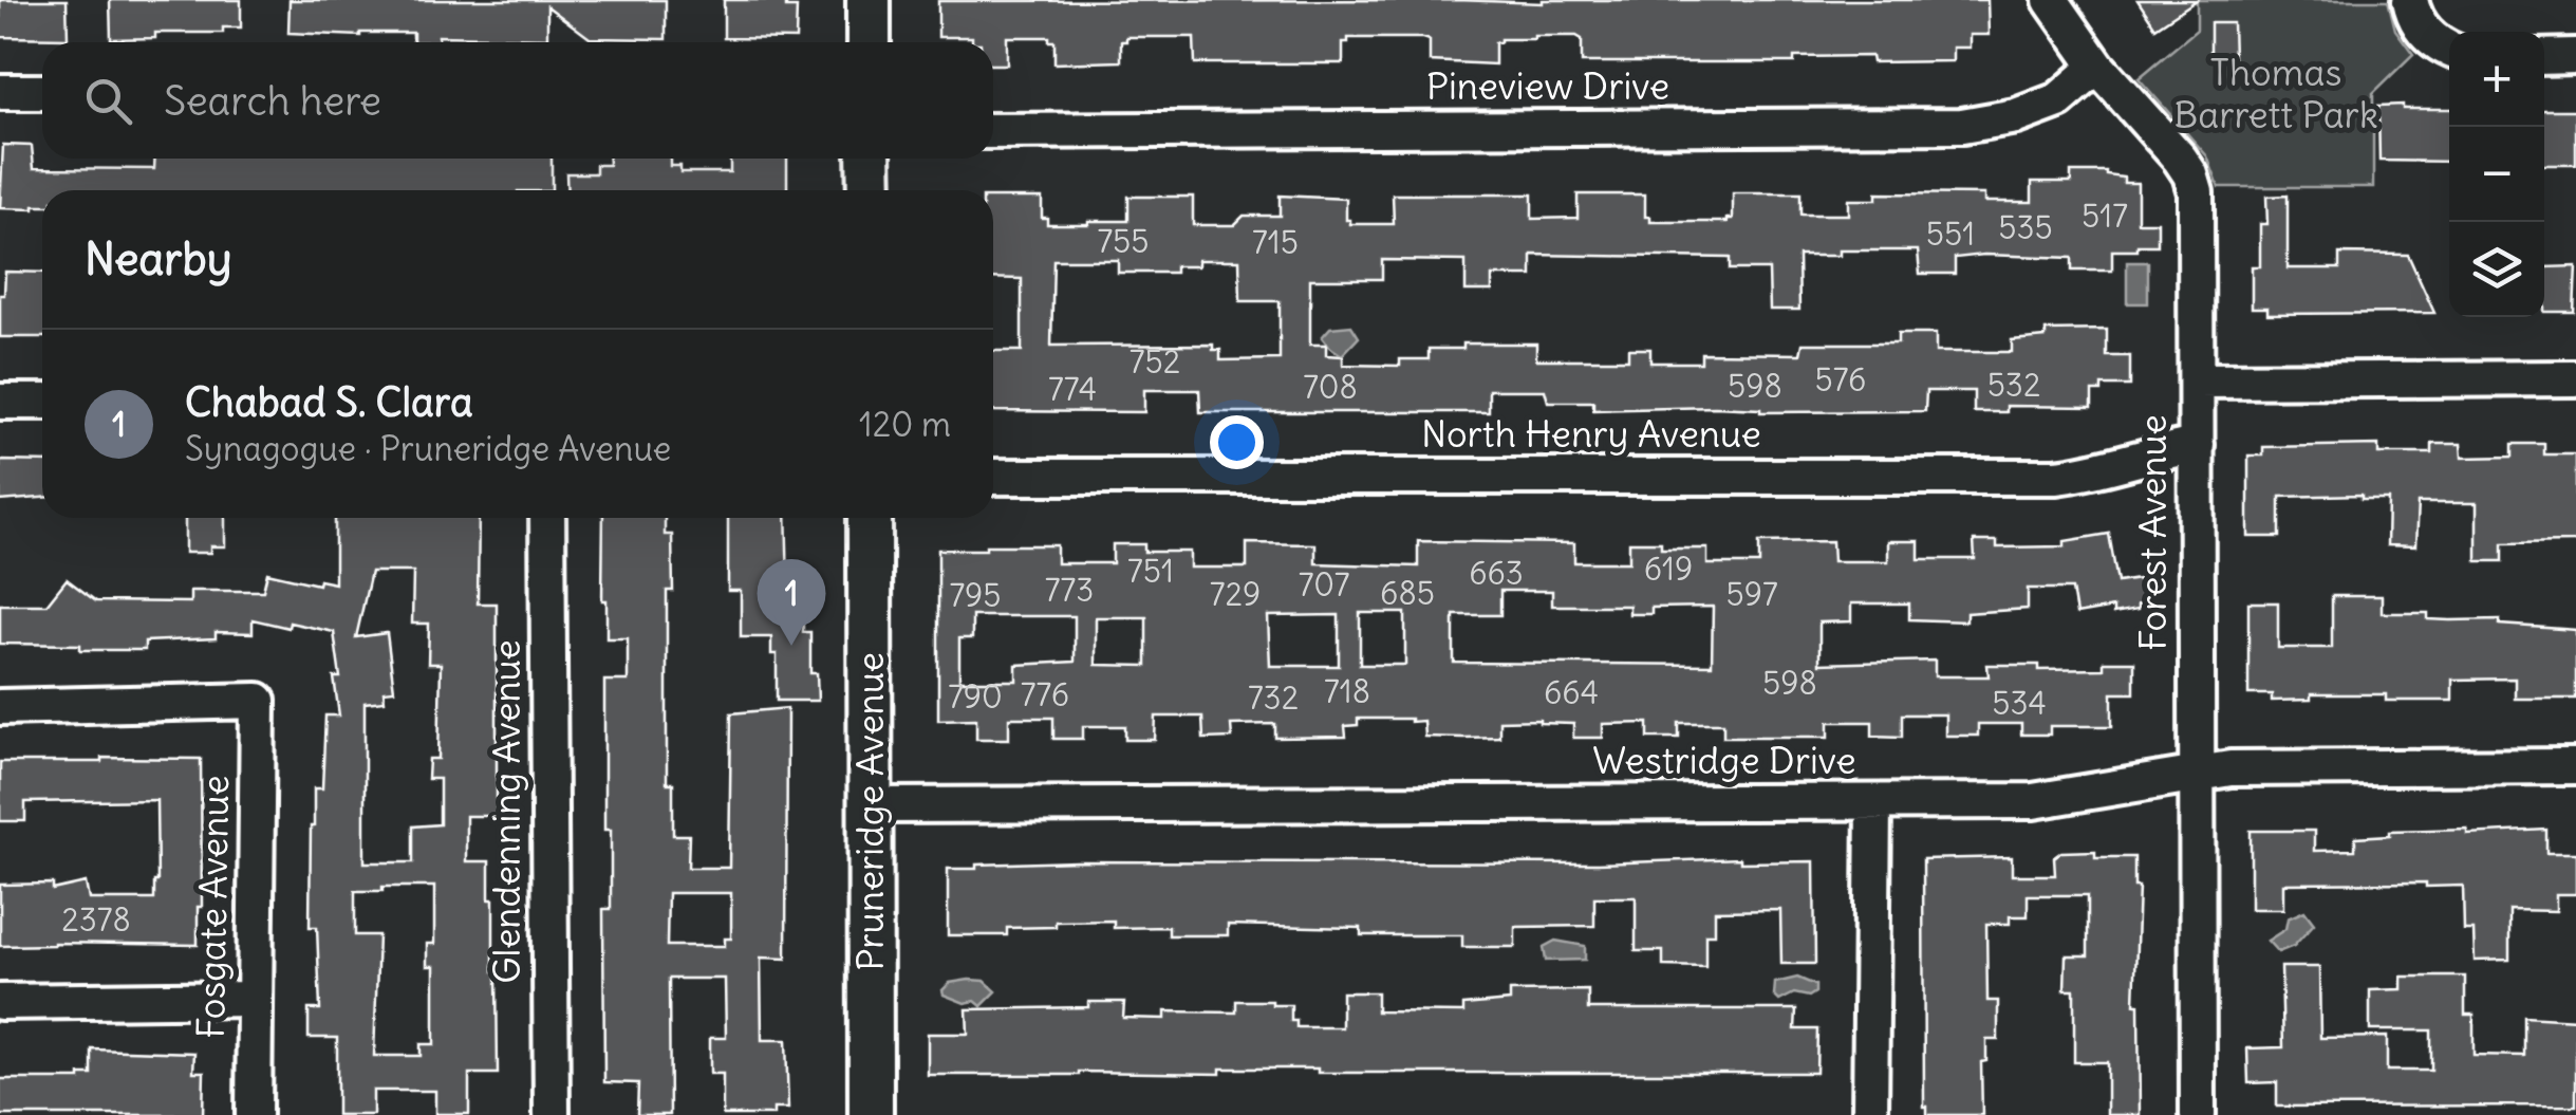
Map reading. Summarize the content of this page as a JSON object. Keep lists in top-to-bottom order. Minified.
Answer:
{"streets":{"main road":["Pruneridge Avenue"],"street":["Pineview Drive","North Henry Avenue","Forest Avenue","Westridge Drive","Glendenning Avenue","Fosgate Avenue"]},"crossings":[["Pineview Drive","Forest Avenue"],["North Henry Avenue","Forest Avenue"],["Forest Avenue","Westridge Drive"],["Westridge Drive","Pruneridge Avenue"]],"parks":["Thomas Barrett Park"],"house_numbers":["517","535","551","755","715","752","576","532","598","708","774","619","751","663","707","773","685","729","597","795","598","718","664","776","790","732","534","2378"],"page":{"map_buttons":["+","−"],"search":"Search here","heading":"Nearby","list":[{"mark":"1","name":"Chabad S. Clara","note":"Synagogue · Pruneridge Avenue","value":"120 m"}],"pins":"1"}}
